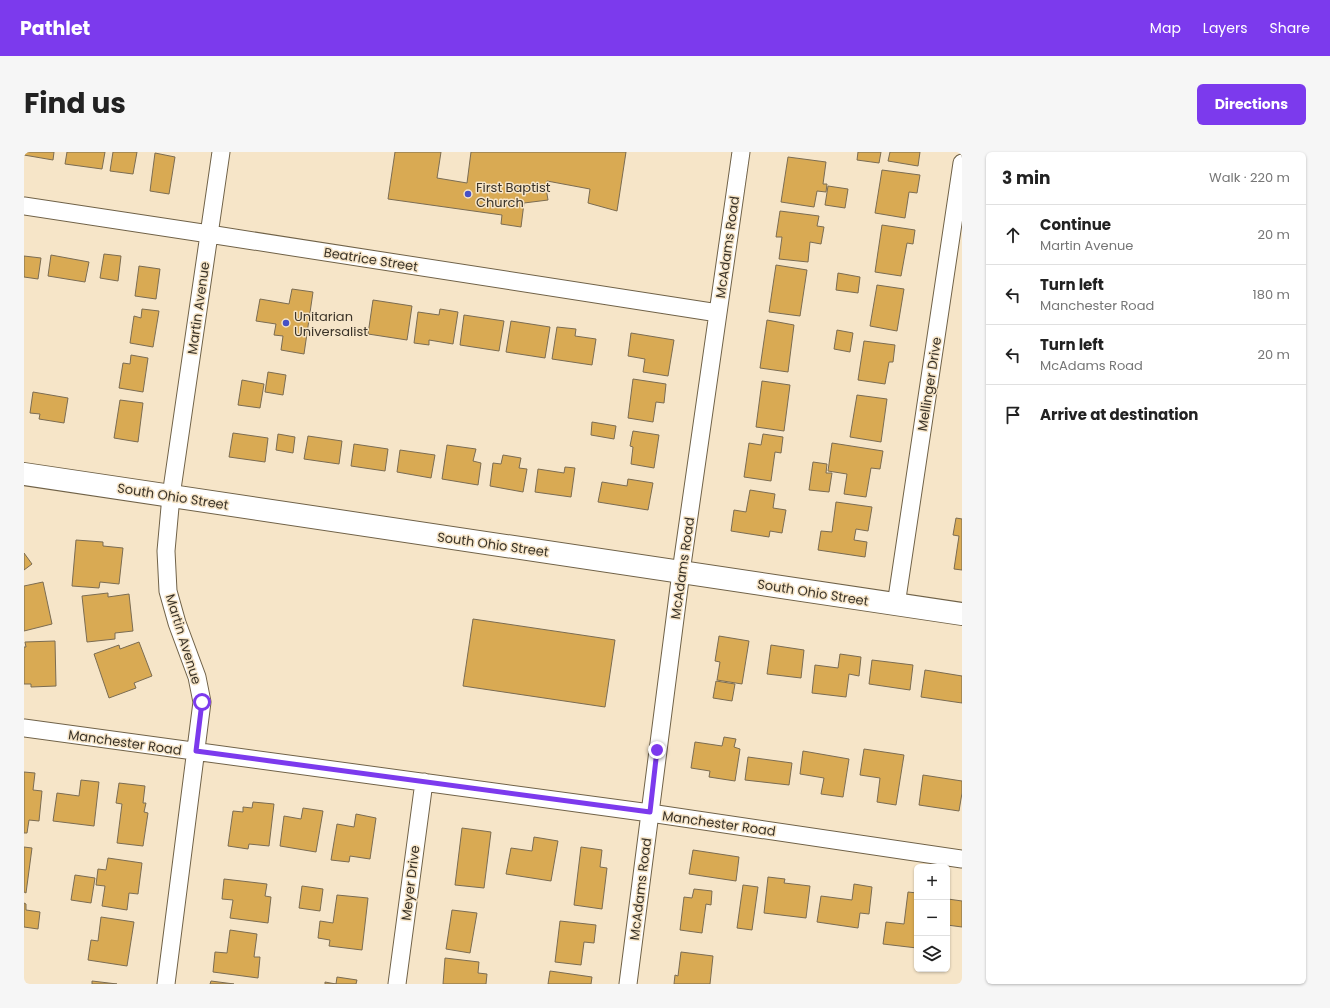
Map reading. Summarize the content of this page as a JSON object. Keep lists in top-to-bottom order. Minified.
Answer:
{"streets":{"main road":["South Ohio Street"],"street":["McAdams Road","Beatrice Street","Martin Avenue","Mellinger Drive","Manchester Road","Meyer Drive"]},"crossings":[["McAdams Road","Beatrice Street"],["McAdams Road","South Ohio Street"],["McAdams Road","Manchester Road"],["Beatrice Street","Martin Avenue"],["Martin Avenue","South Ohio Street"],["Martin Avenue","Manchester Road"],["Mellinger Drive","South Ohio Street"],["Manchester Road","Meyer Drive"]],"places":["First Baptist Church","Unitarian Universalist"],"page":{"header":"Pathlet","nav":["Map","Layers","Share"],"title":"Find us","buttons":"Directions","heading":["3 min","Walk · 220 m"],"list":[["Continue","Martin Avenue","20 m"],["Turn left","Manchester Road","180 m"],["Turn left","McAdams Road","20 m"],"Arrive at destination"],"map_buttons":["+","−"]}}
